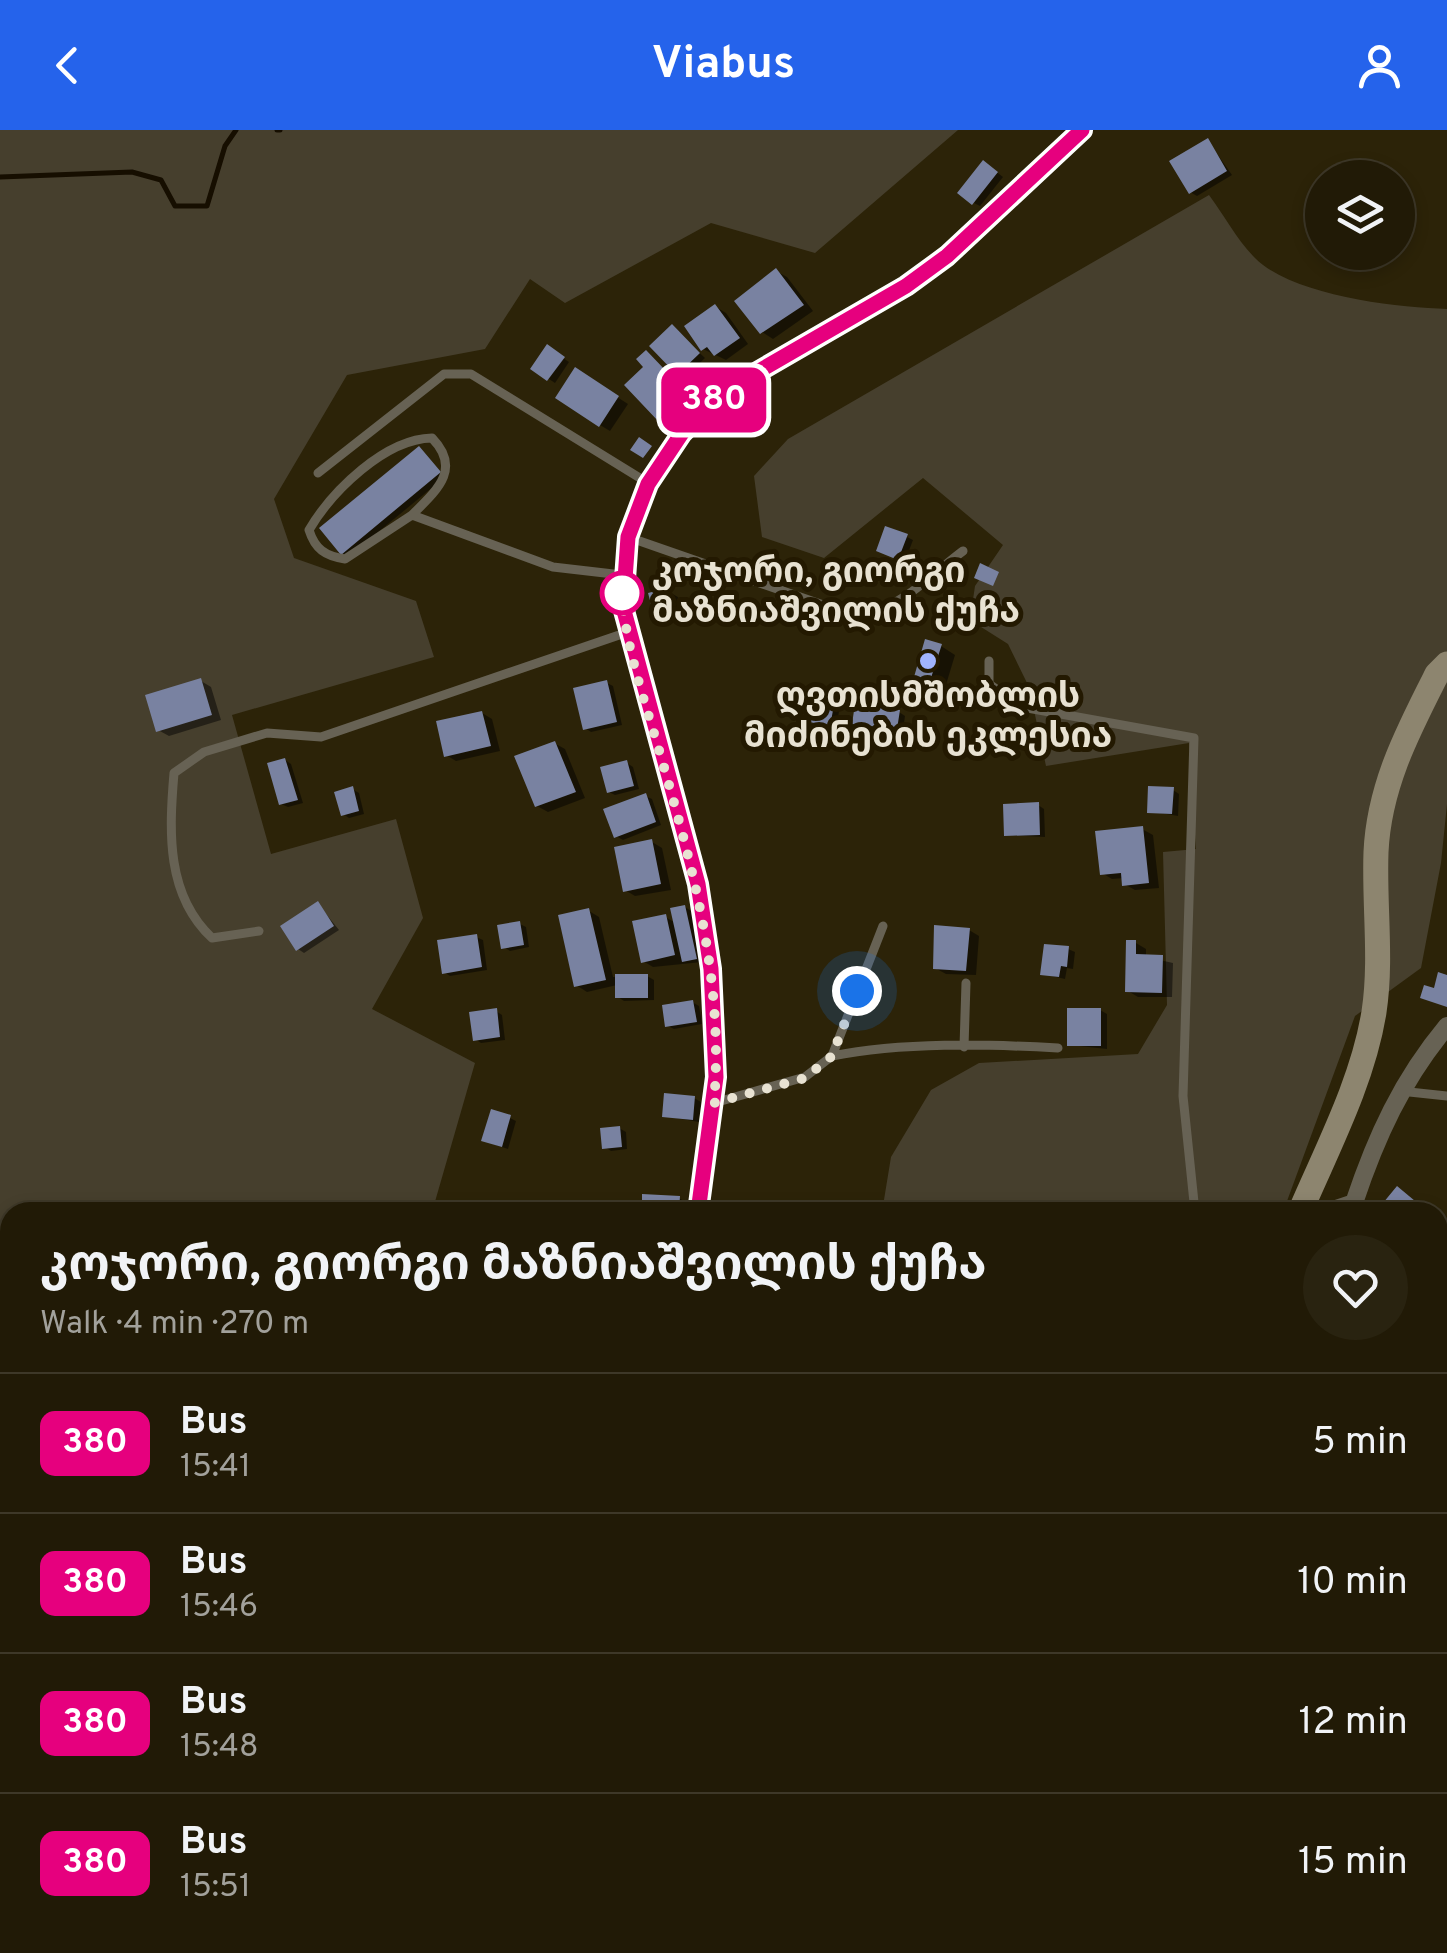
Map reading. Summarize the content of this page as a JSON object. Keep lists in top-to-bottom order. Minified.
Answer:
{"places":["კოჯორი, გიორგი მაზნიაშვილის ქუჩა","ღვთისმშობლის მიძინების ეკლესია"],"lines":["bus line 380"],"page":{"header":"Viabus","on_map":"380","heading":["კოჯორი, გიორგი მაზნიაშვილის ქუჩა","Walk · 4 min · 270 m"],"list":[{"mark":"380","name":"Bus","note":"15:41","value":"5 min"},{"mark":"380","name":"Bus","note":"15:46","value":"10 min"},{"mark":"380","name":"Bus","note":"15:48","value":"12 min"},{"mark":"380","name":"Bus","note":"15:51","value":"15 min"}]}}
